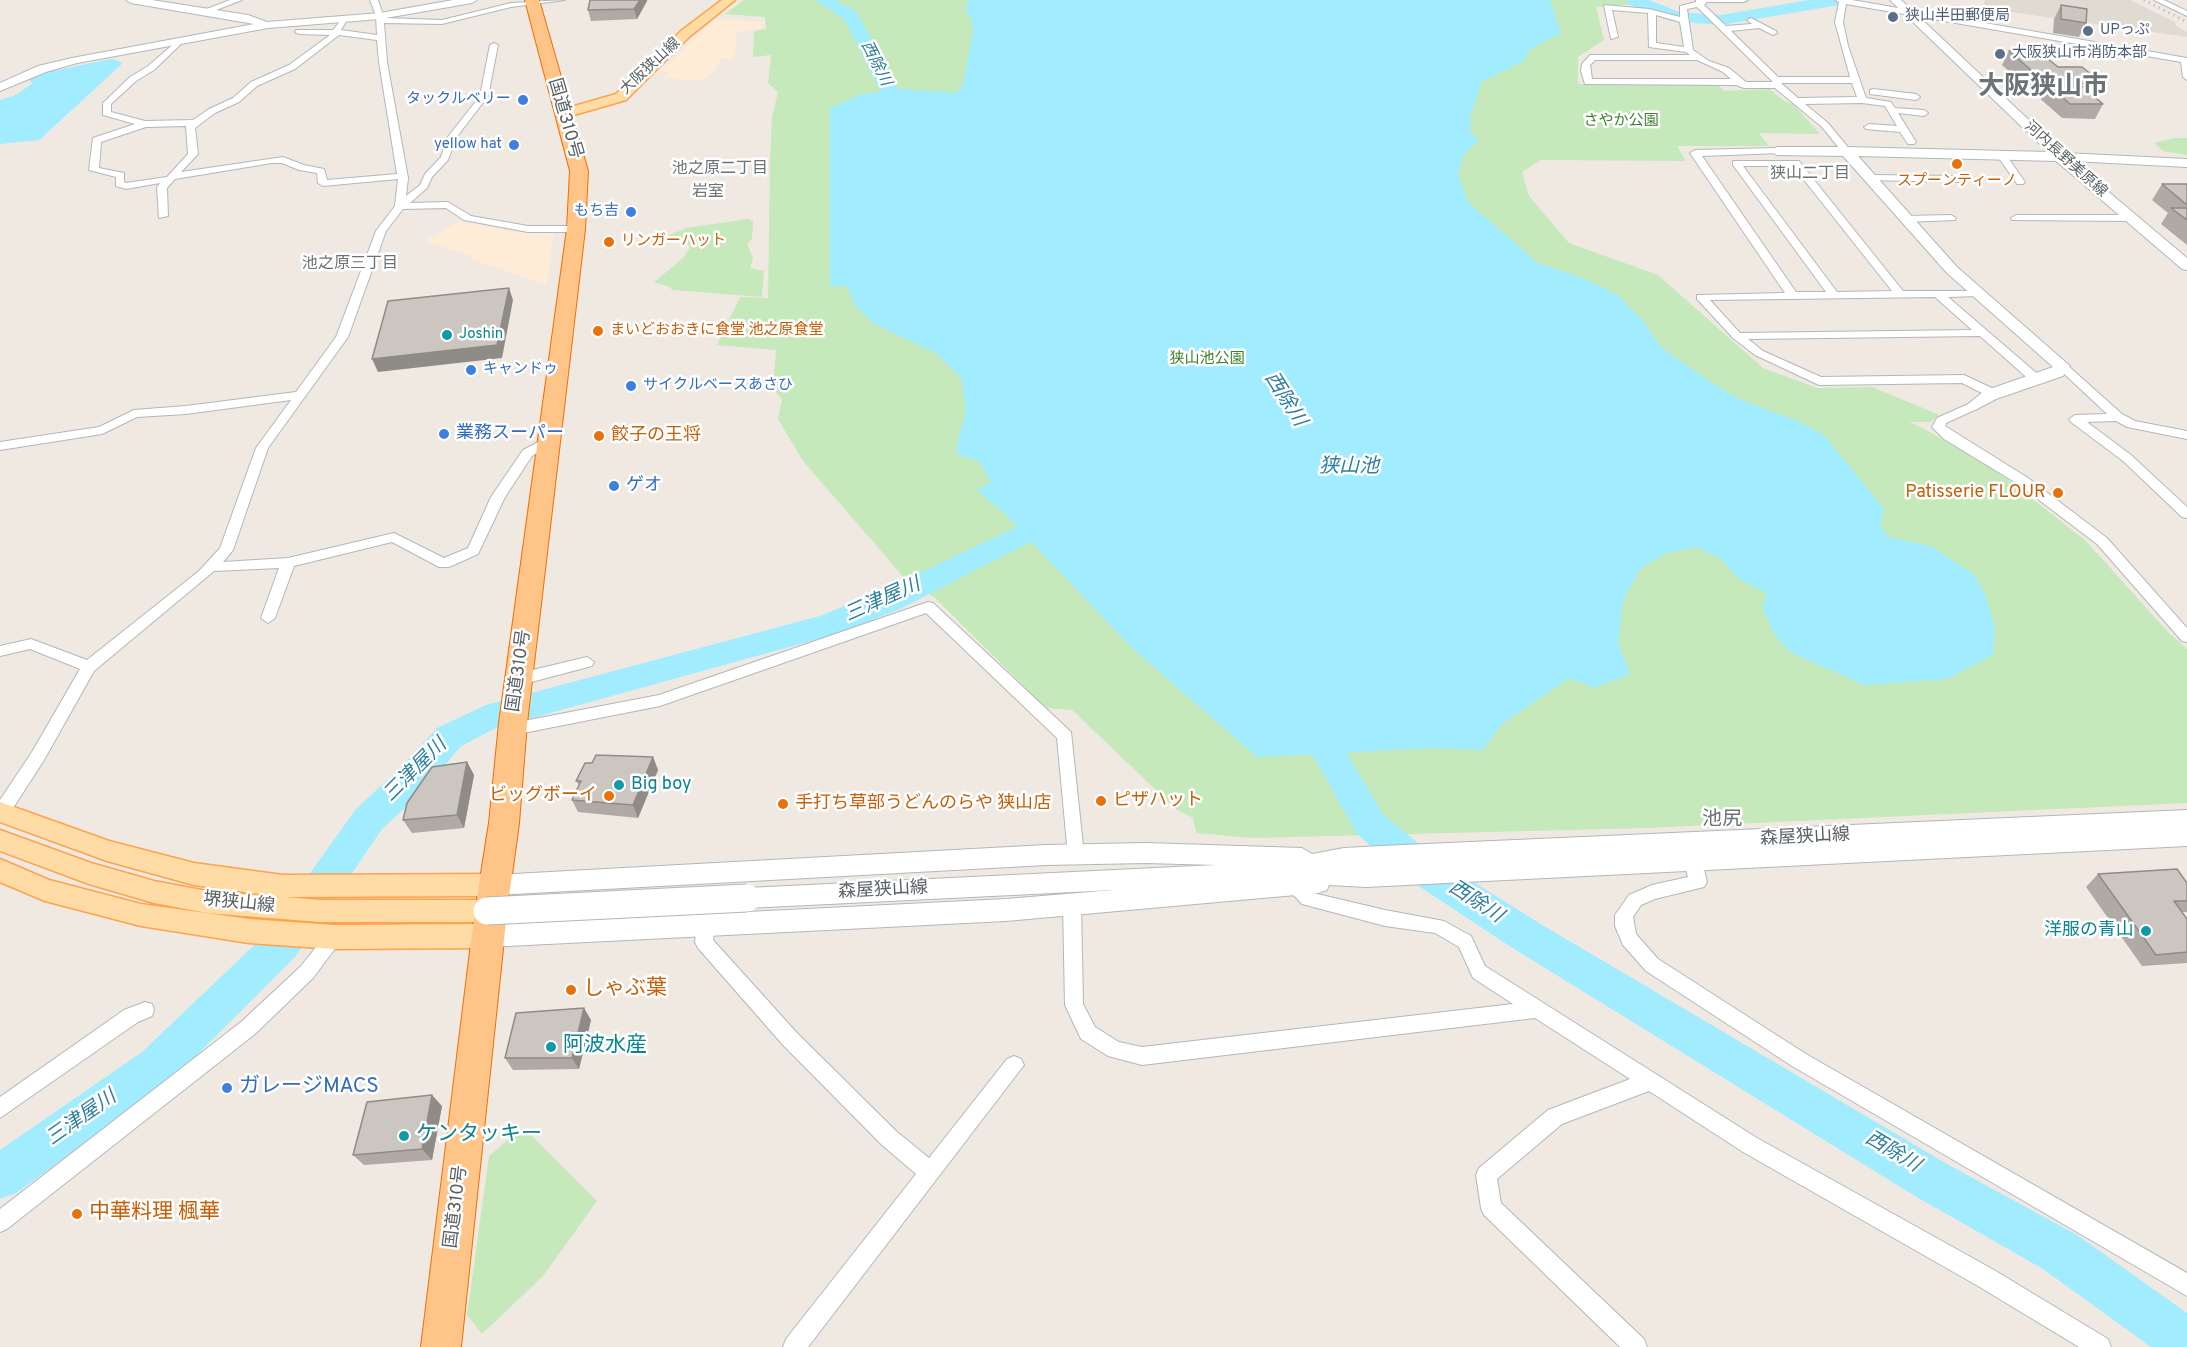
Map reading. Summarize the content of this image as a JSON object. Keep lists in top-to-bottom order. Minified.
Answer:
{"streets":{"highway":["国道310号"],"main road":["大阪狭山線","河内長野美原線","森屋狭山線","堺狭山線"]},"crossings":[["大阪狭山線","国道310号"],["国道310号","森屋狭山線"],["国道310号","堺狭山線"],["森屋狭山線","堺狭山線"]],"districts":["大阪狭山市","池之原二丁目","狭山二丁目","岩室","池之原三丁目","池尻"],"water":["西除川","狭山池","三津屋川"],"parks":["さやか公園","狭山池公園"],"places":["狭山半田郵便局","UPっぷ","大阪狭山市消防本部","タックルベリー","yellow hat","スプーンティーノ","もち吉","リンガーハット","まいどおおきに食堂 池之原食堂","Joshin","キャンドゥ","サイクルベースあさひ","業務スーパー","餃子の王将","ゲオ","Patisserie FLOUR","Big boy","ビッグボーイ","ピザハット","手打ち草部うどんのらや 狭山店","洋服の青山","しゃぶ葉","阿波水産","ガレージMACS","ケンタッキー","中華料理 楓華"]}
